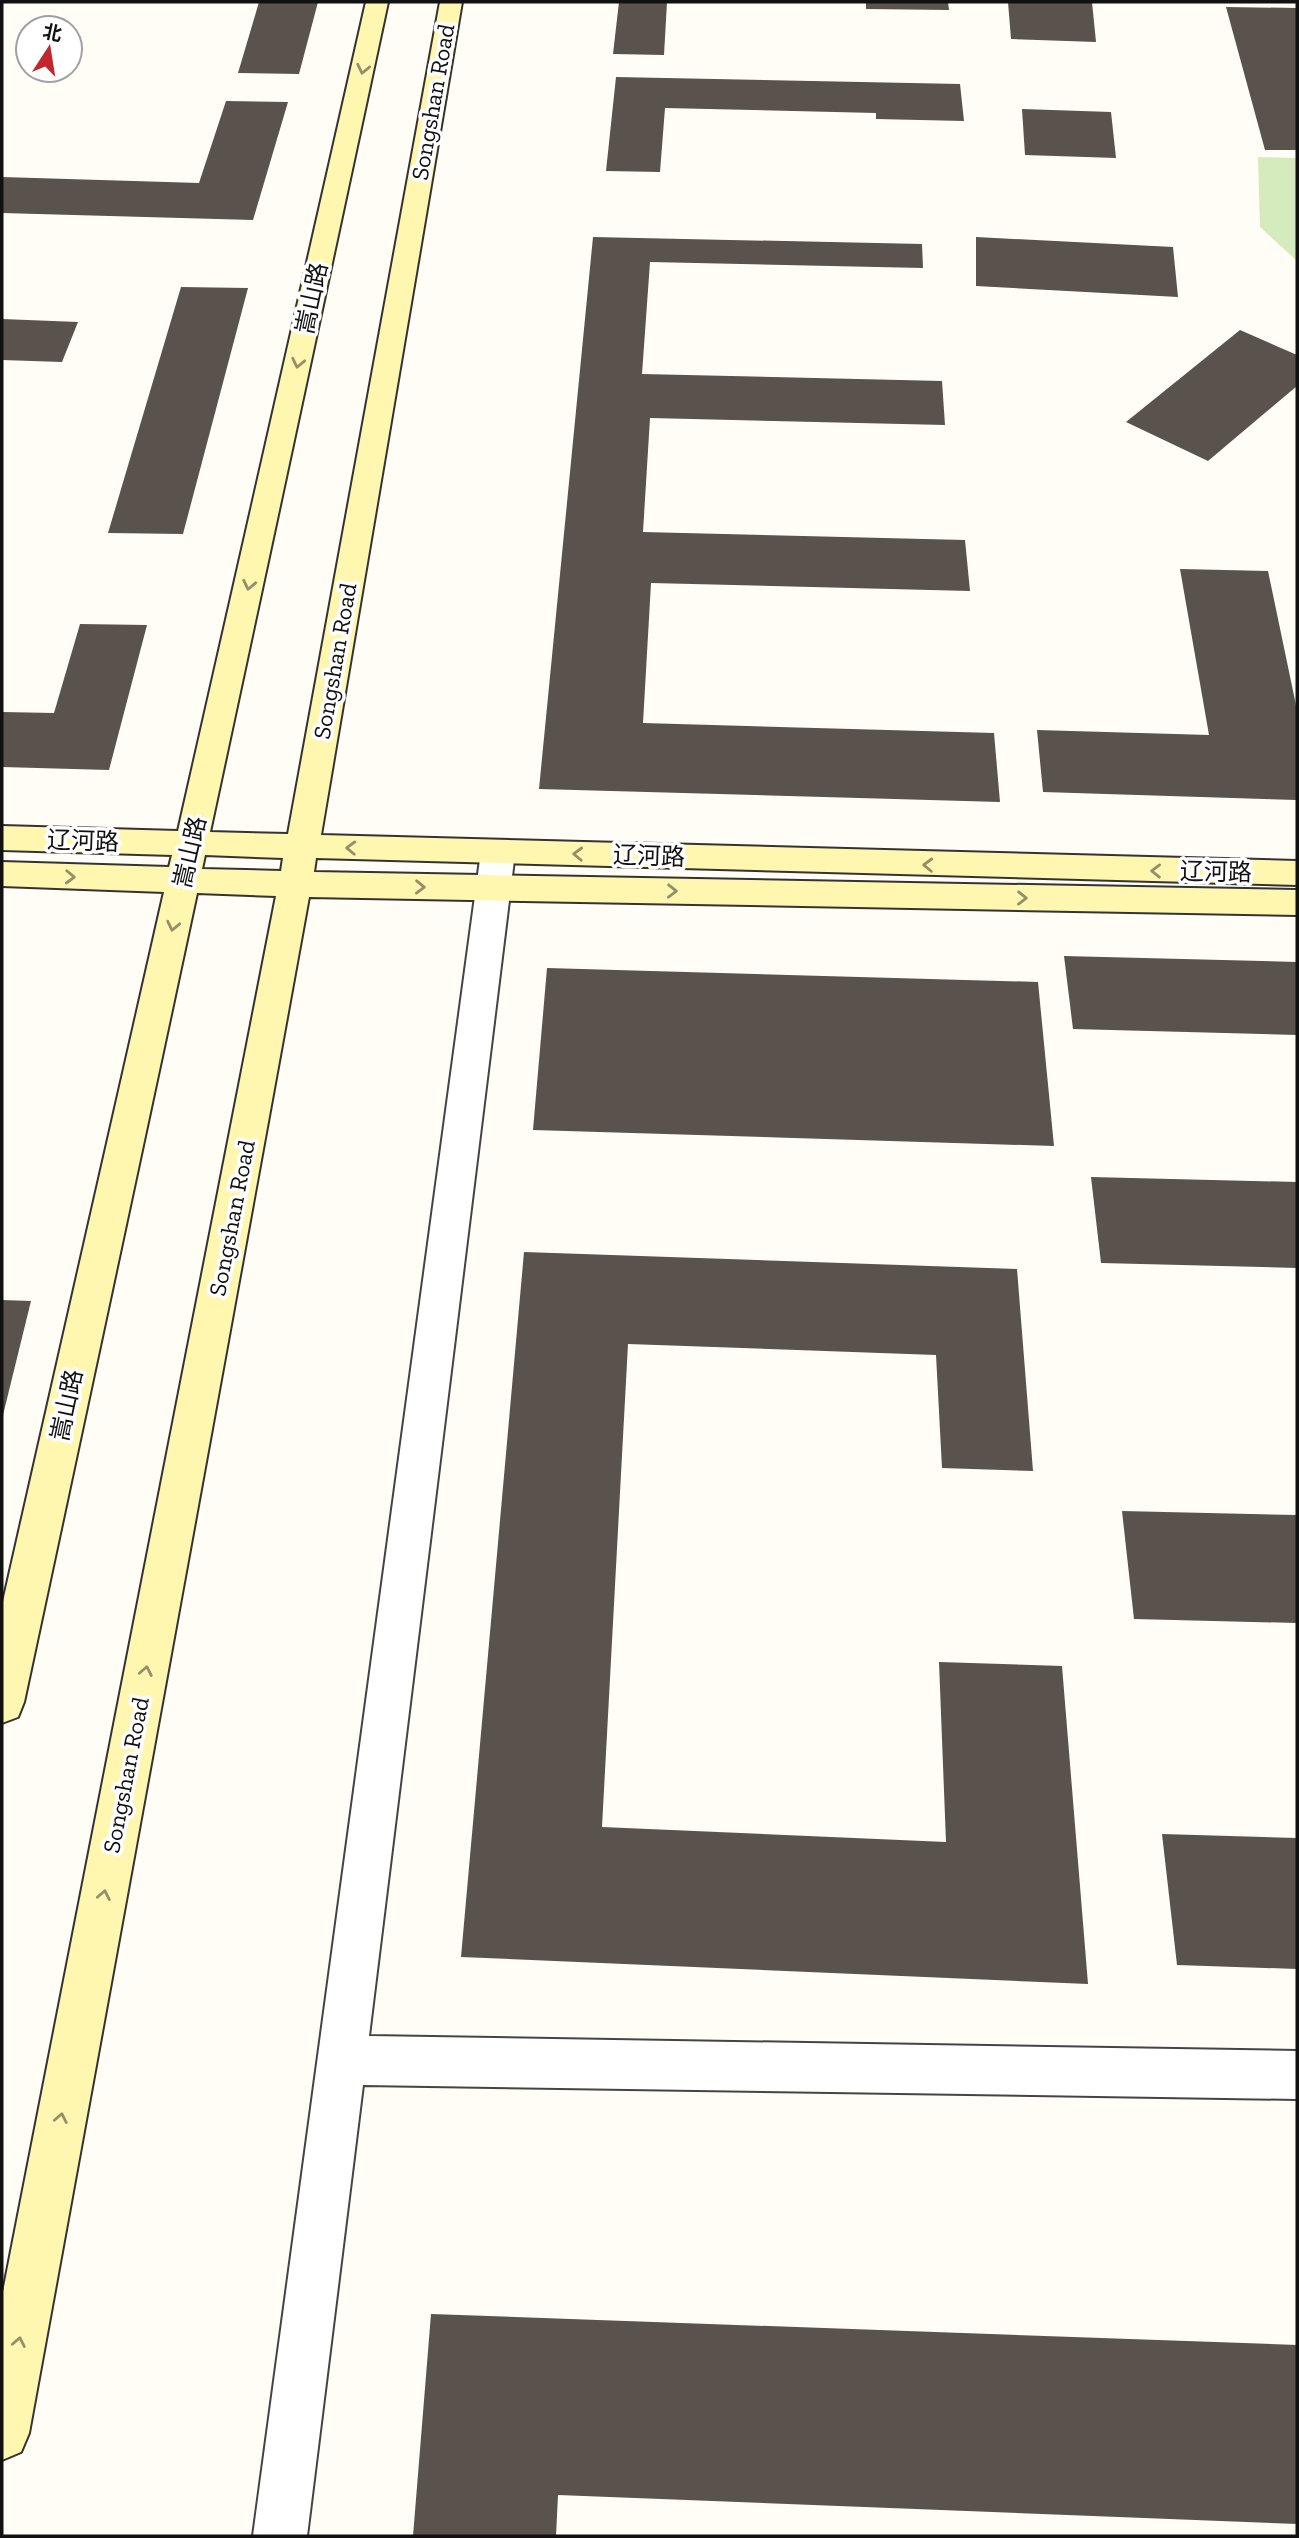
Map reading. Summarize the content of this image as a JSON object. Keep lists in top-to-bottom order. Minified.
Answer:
{"streets":{"main road":["Songshan Road","嵩山路","辽河路"]},"crossings":[["Songshan Road","辽河路"],["嵩山路","辽河路"]],"one_way":["Songshan Road","嵩山路"],"north":"top"}
